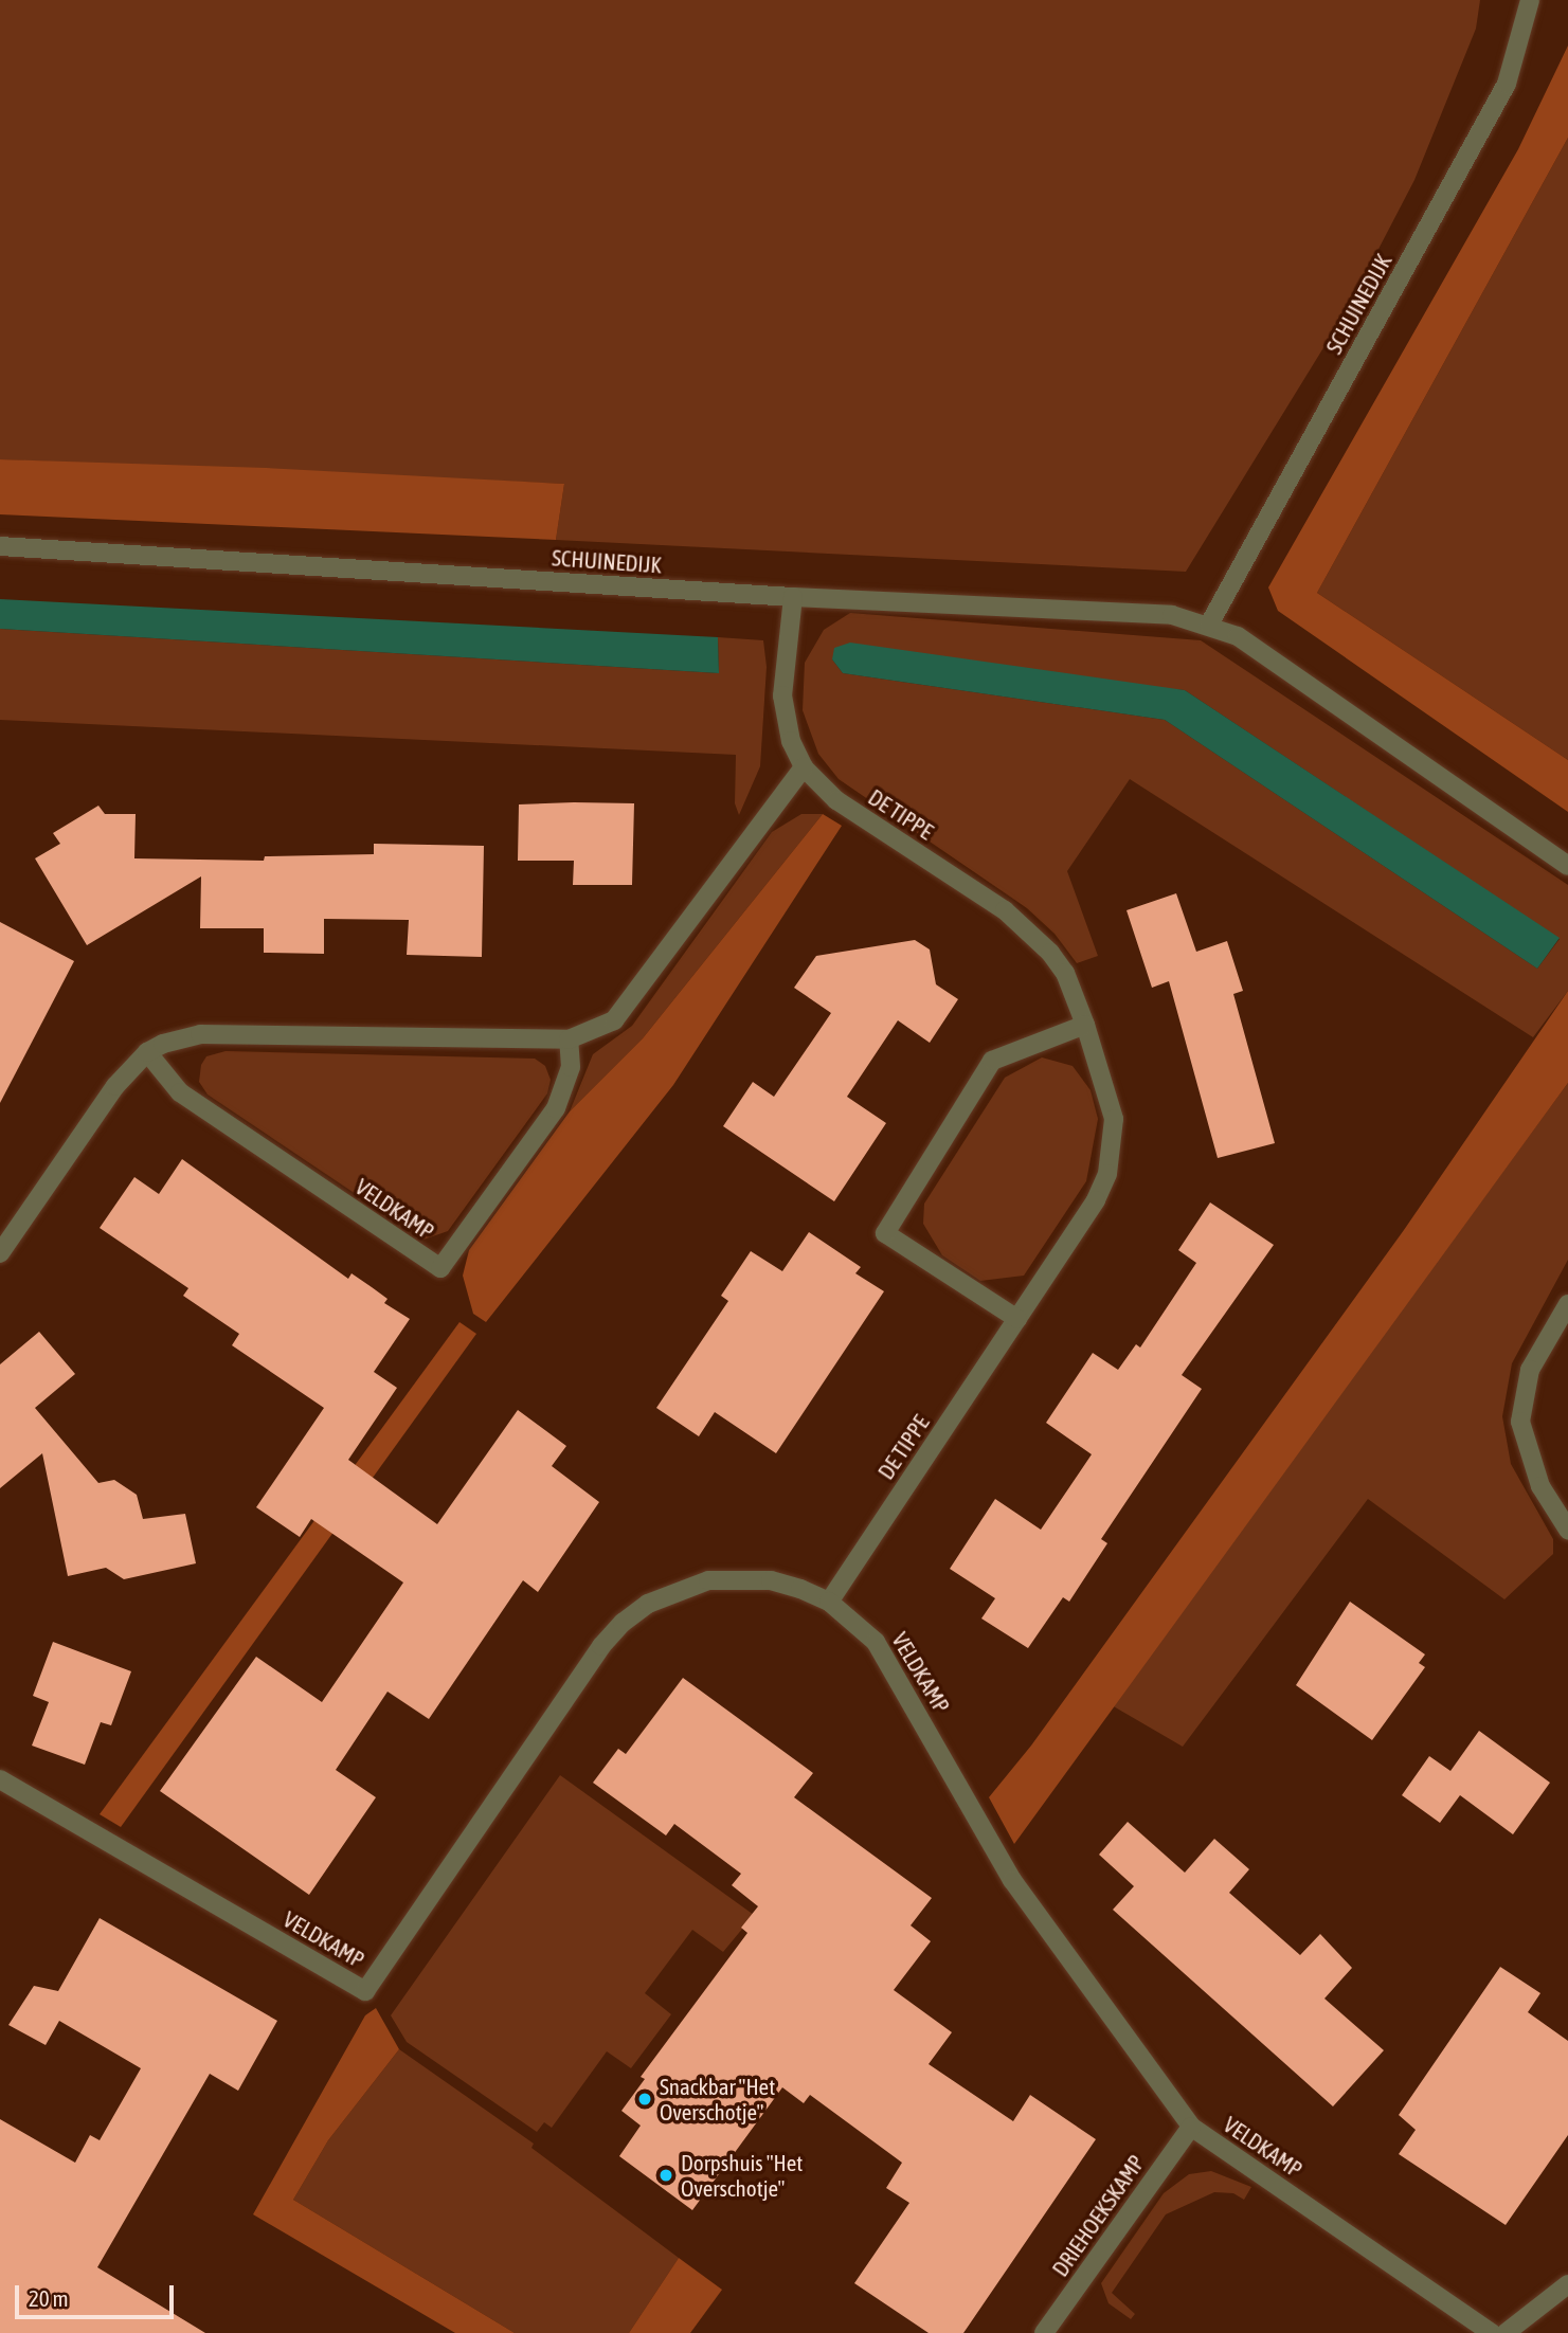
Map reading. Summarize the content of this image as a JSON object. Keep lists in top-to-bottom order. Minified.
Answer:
{"streets":{"street":["SCHUINEDIJK","DE TIPPE","VELDKAMP","DRIEHOEKSKAMP"]},"crossings":[["SCHUINEDIJK","DE TIPPE"],["DE TIPPE","VELDKAMP"],["VELDKAMP","DRIEHOEKSKAMP"]],"places":["Snackbar \"Het Overschotje\"","Dorpshuis \"Het Overschotje\""],"scale_bar":"20 m"}
